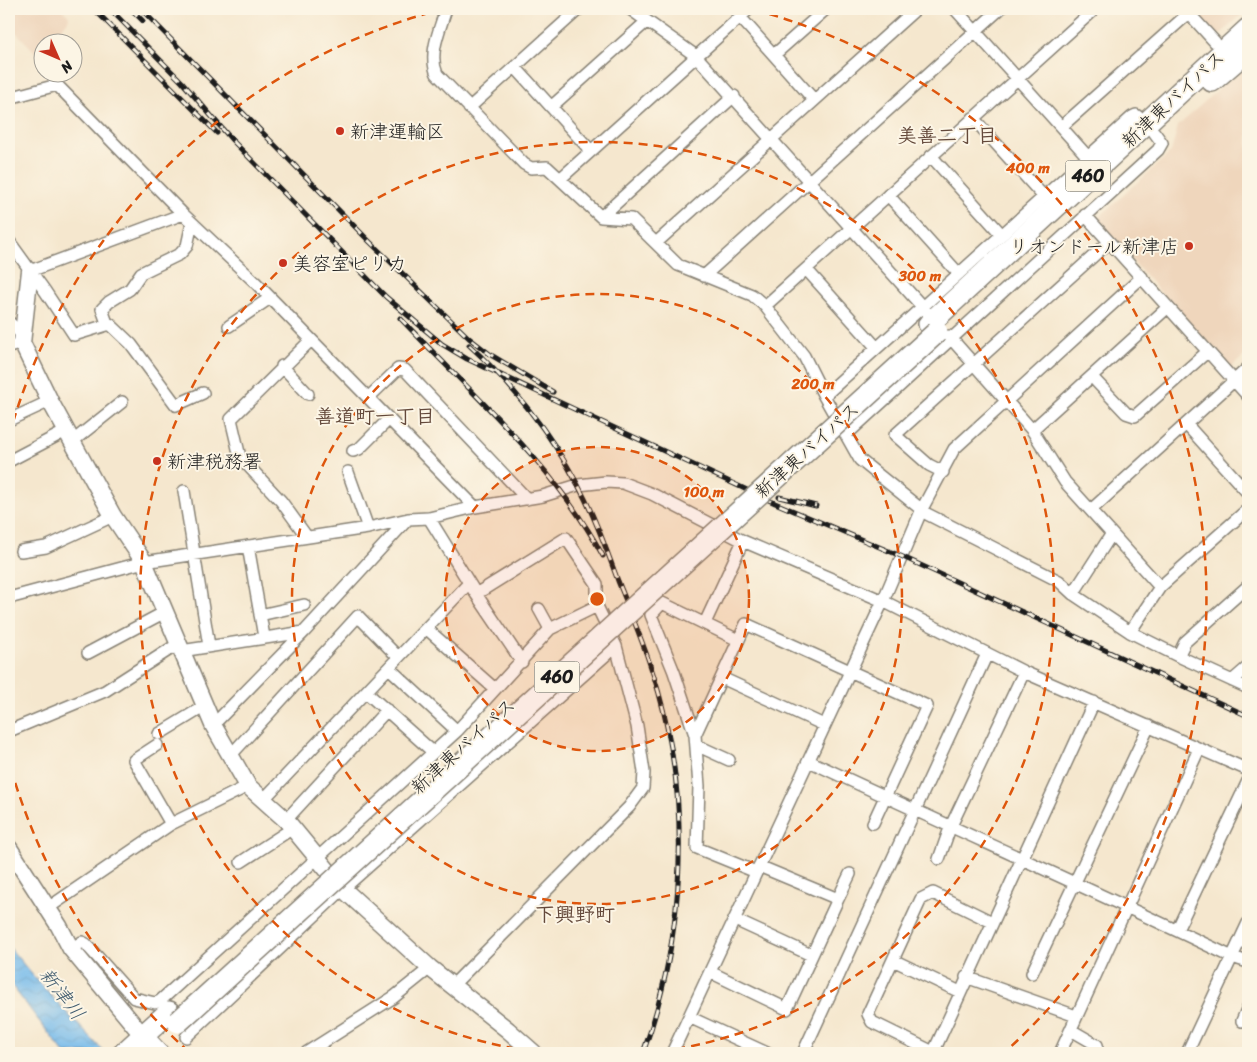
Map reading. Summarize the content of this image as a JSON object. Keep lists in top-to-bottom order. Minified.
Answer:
{"streets":{"highway":["新津東バイパス","460"]},"districts":["美善二丁目","善道町一丁目","下興野町"],"water":["新津川"],"places":["新津運輸区","リオンドール新津店","美容室ピリカ","新津税務署"],"north":"bottom right","rings":["400 m","300 m","200 m","100 m"]}
